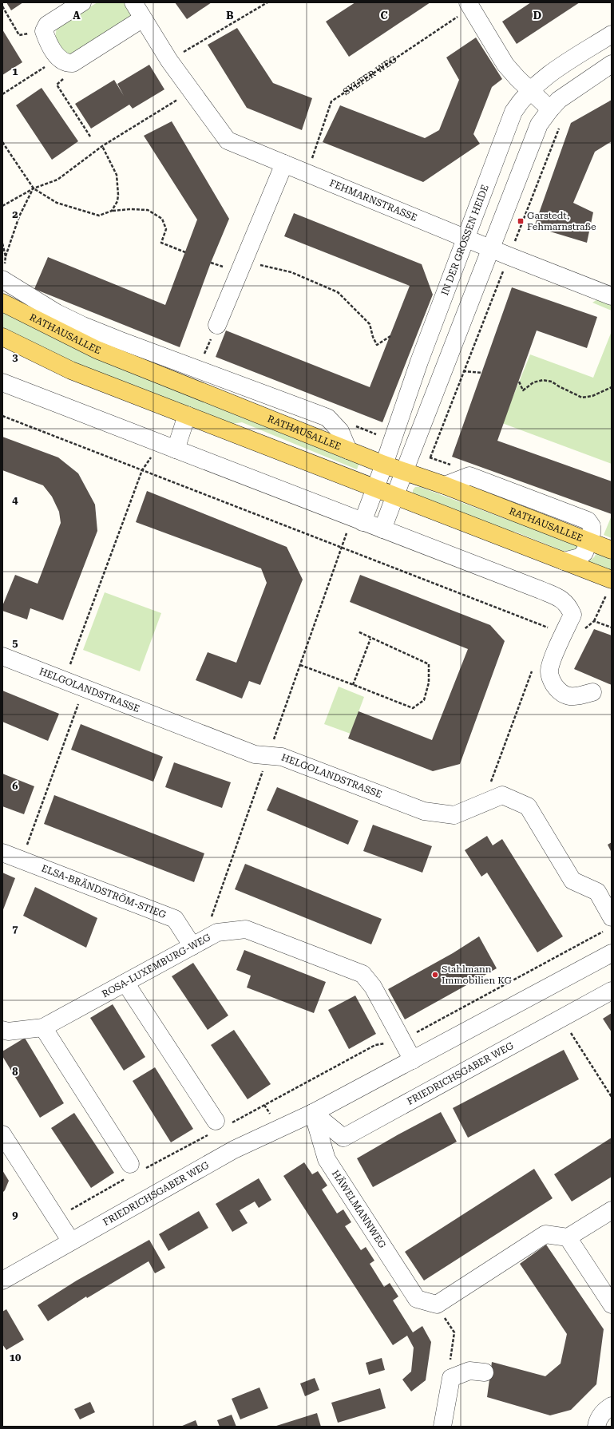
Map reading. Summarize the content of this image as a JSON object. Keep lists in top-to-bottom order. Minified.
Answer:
{"streets":{"main road":["RATHAUSALLEE"],"street":["FEHMARNSTRASSE","IN DER GROSSEN HEIDE","HELGOLANDSTRASSE","ELSA-BRÄNDSTRÖM-STIEG","ROSA-LUXEMBURG-WEG","FRIEDRICHSGABER WEG","HÄWELMANNWEG"],"path":["SYLTER WEG"]},"crossings":[["SYLTER WEG","FEHMARNSTRASSE"],["FEHMARNSTRASSE","IN DER GROSSEN HEIDE"],["IN DER GROSSEN HEIDE","RATHAUSALLEE"],["ELSA-BRÄNDSTRÖM-STIEG","ROSA-LUXEMBURG-WEG"],["ROSA-LUXEMBURG-WEG","FRIEDRICHSGABER WEG"],["FRIEDRICHSGABER WEG","HÄWELMANNWEG"]],"places":{"transit":["Garstedt, Fehmarnstraße"],"other":["Stahlmann Immobilien KG"]},"grid":{"columns":["A","B","C","D"],"rows":["1","2","3","4","5","6","7","8","9","10"]}}
